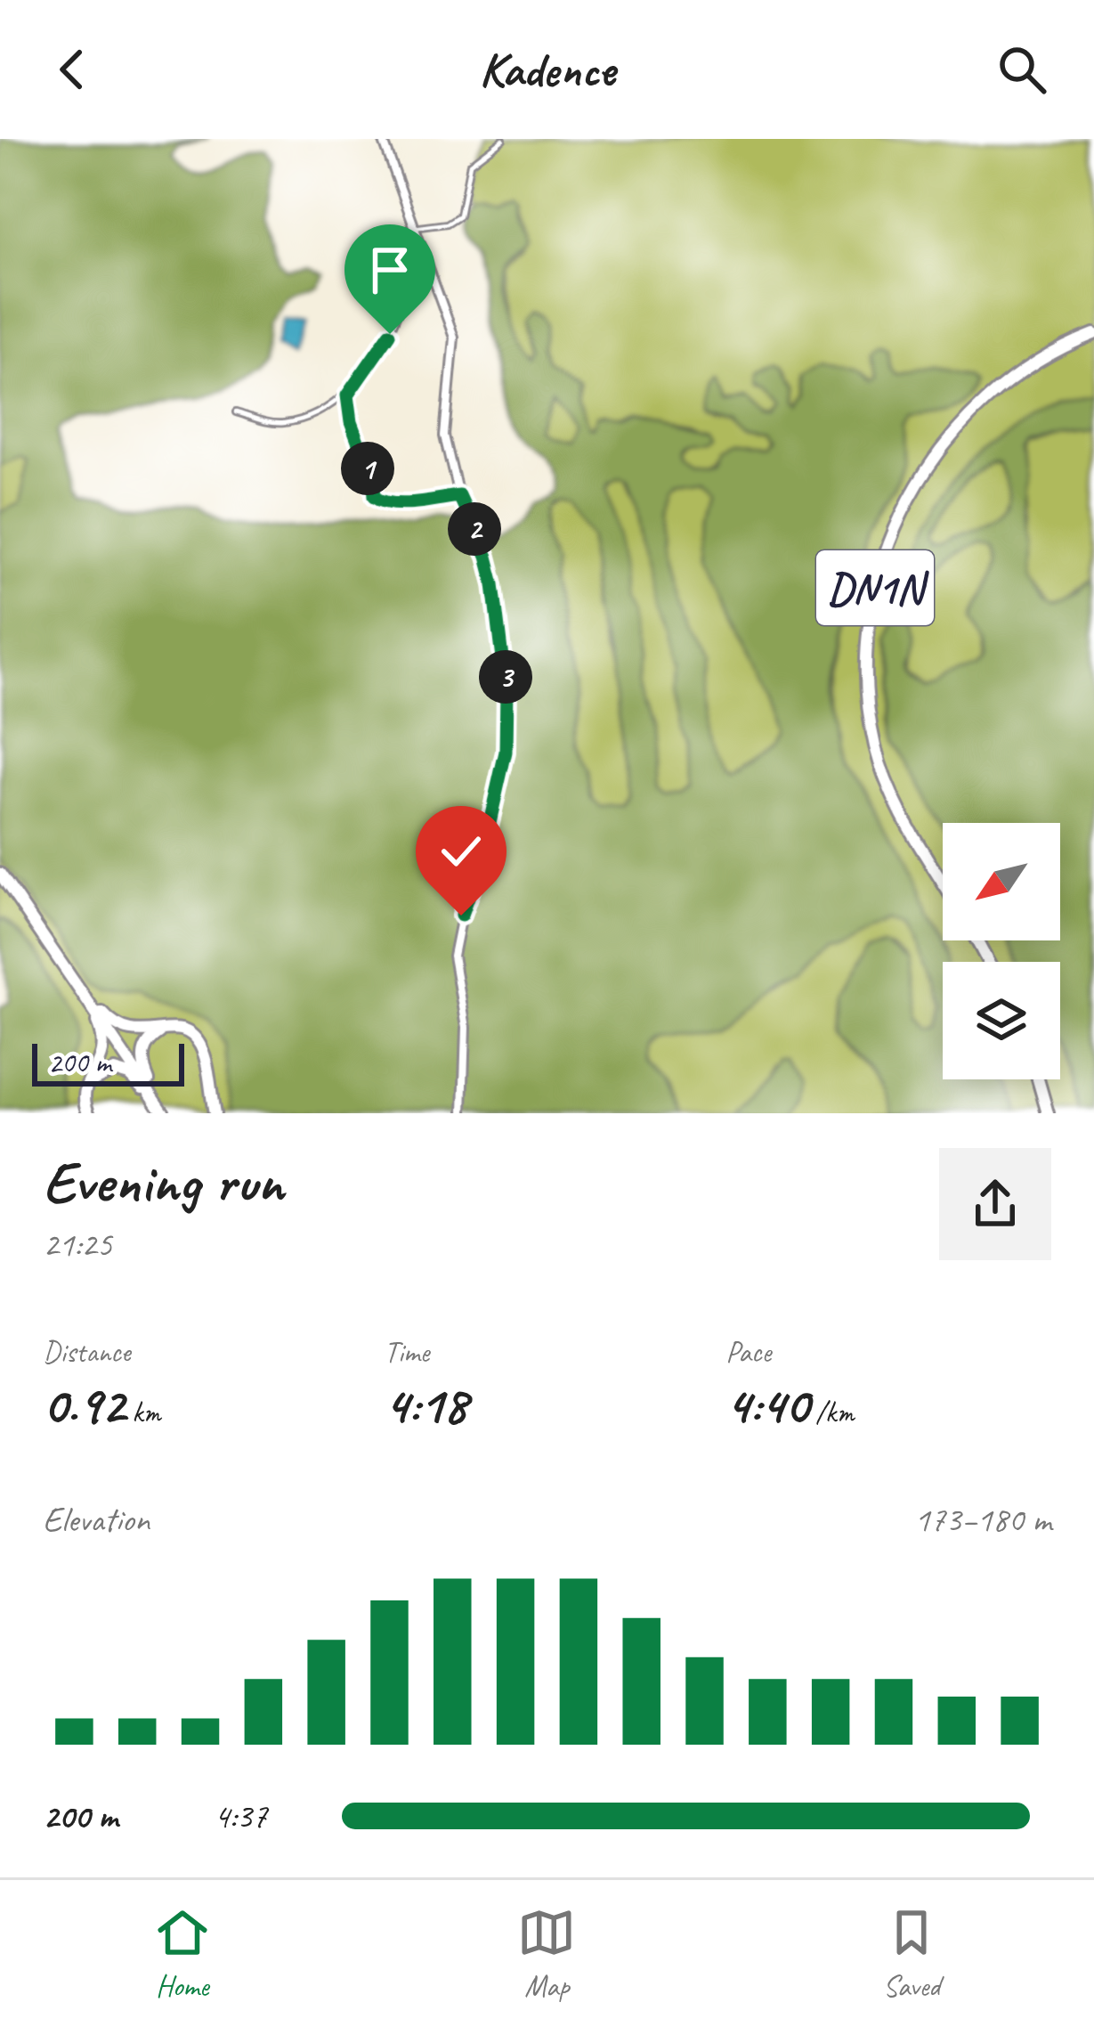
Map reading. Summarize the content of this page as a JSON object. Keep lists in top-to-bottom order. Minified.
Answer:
{"streets":{"highway":["DN1N"]},"scale_bar":"200 m","north":"bottom left","page":{"header":"Kadence","pins":["1","2","3"],"scale":"200 m","heading":["Evening run","21:25"],"stats":[["Distance","0.92 km"],["Time","4:18"],["Pace","4:40 /km"]],"chart":["Elevation","173–180 m"],"list":[{"name":"200 m","note":"4:37"}],"tabs":["Home","Map","Saved"]}}
